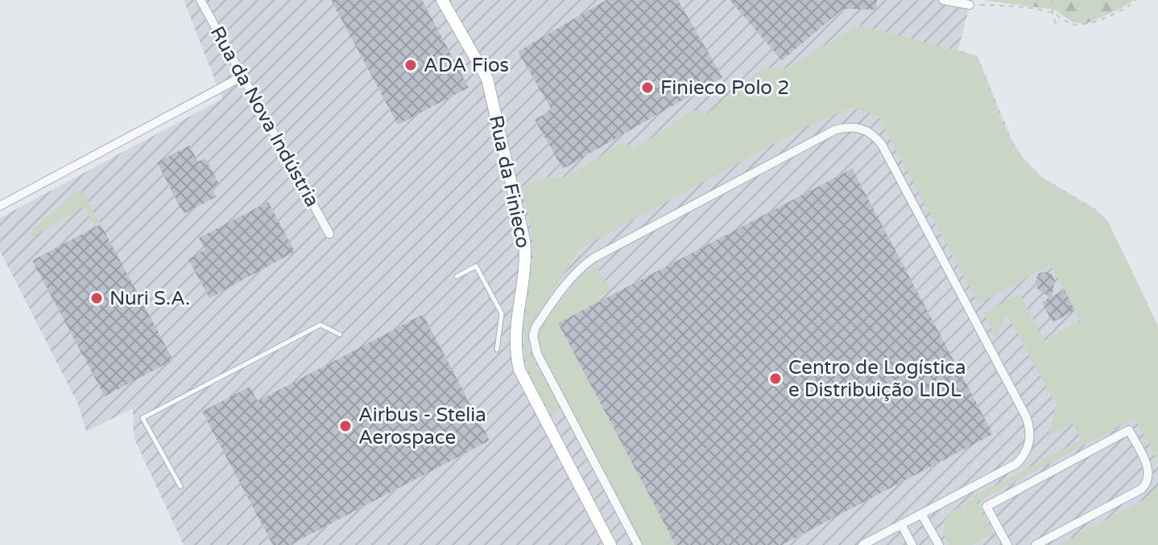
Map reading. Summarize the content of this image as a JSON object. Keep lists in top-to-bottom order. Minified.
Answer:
{"streets":{"street":["Rua da Nova Indústria","Rua da Finieco"]},"places":["ADA Fios","Finieco Polo 2","Nuri S.A.","Centro de Logística e Distribuição LIDL","Airbus - Stelia Aerospace"]}
